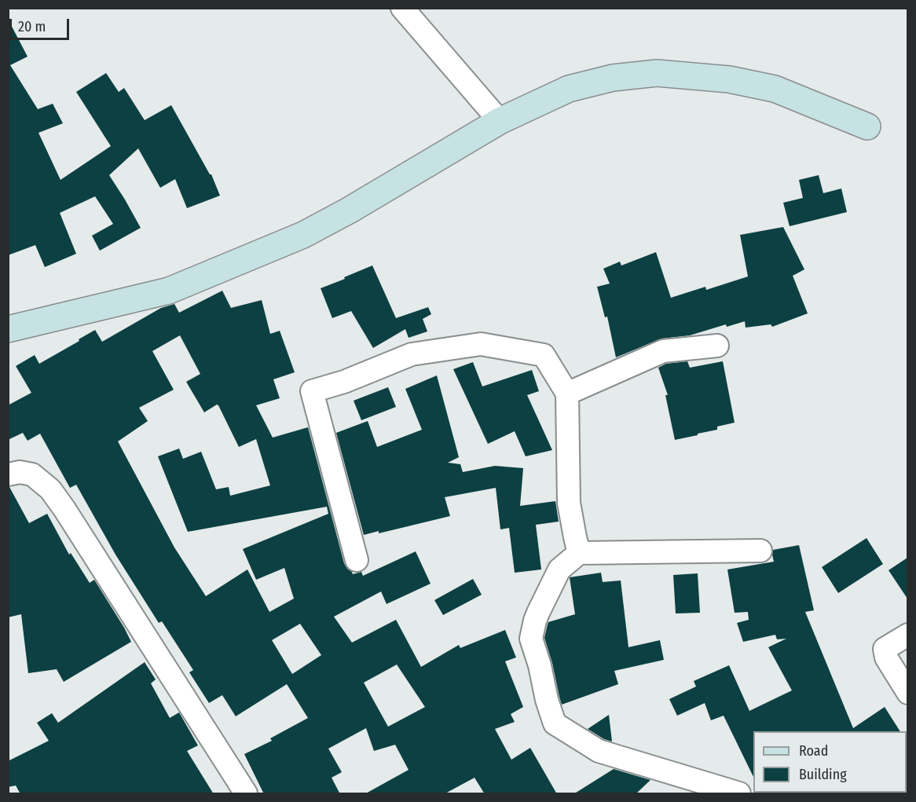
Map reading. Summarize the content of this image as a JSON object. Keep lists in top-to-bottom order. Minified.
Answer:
{"legend":["Road","Building"],"scale_bar":"20 m"}
